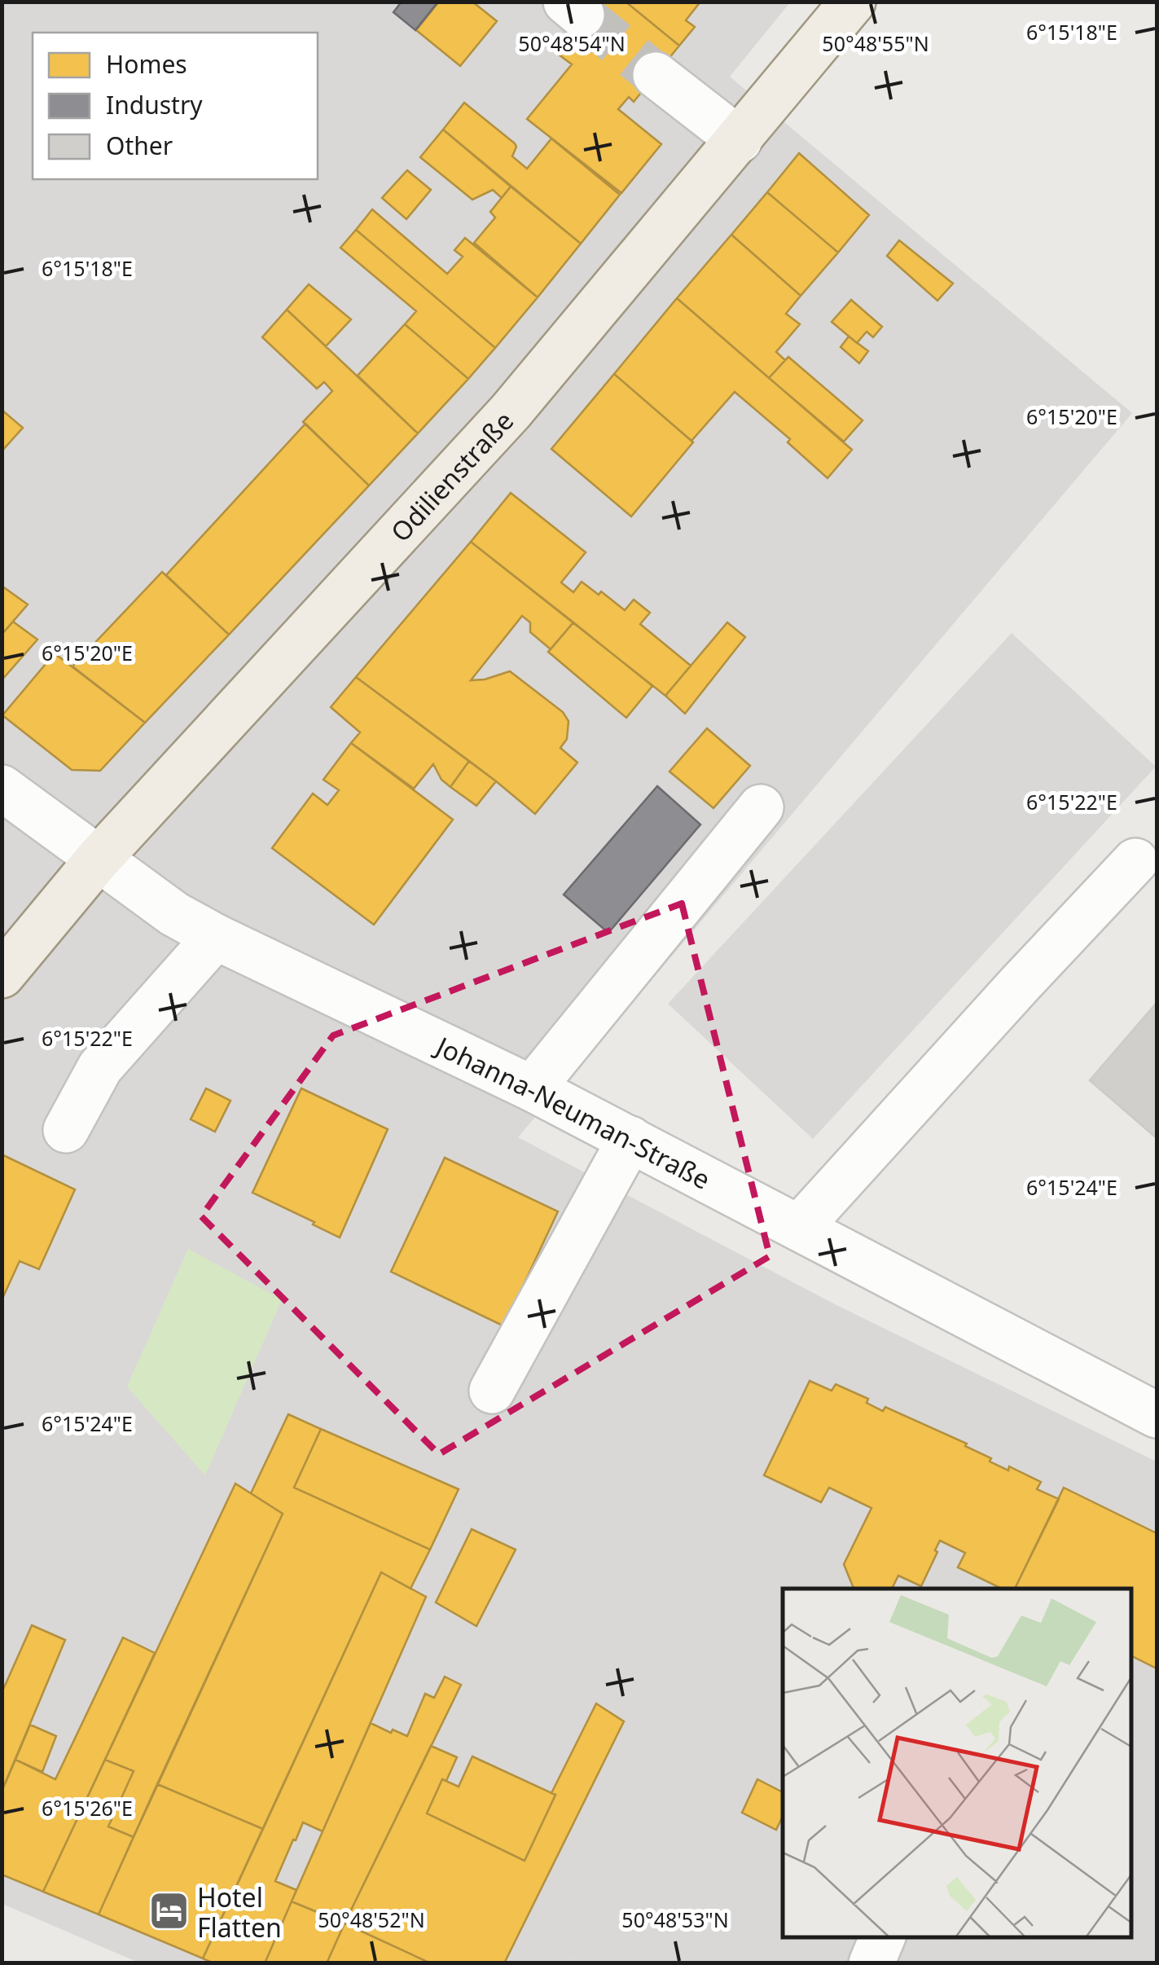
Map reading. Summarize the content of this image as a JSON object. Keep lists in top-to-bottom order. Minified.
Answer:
{"streets":{"main road":["Odilienstraße"],"street":["Johanna-Neuman-Straße"]},"crossings":[["Odilienstraße","Johanna-Neuman-Straße"]],"places":{"hotel":["Hotel Flatten"]},"legend":["Homes","Industry","Other"],"coordinates":["6°15'18\"E","50°48'54\"N","50°48'55\"N","6°15'20\"E","6°15'22\"E","6°15'24\"E","6°15'26\"E","50°48'52\"N","50°48'53\"N"]}
